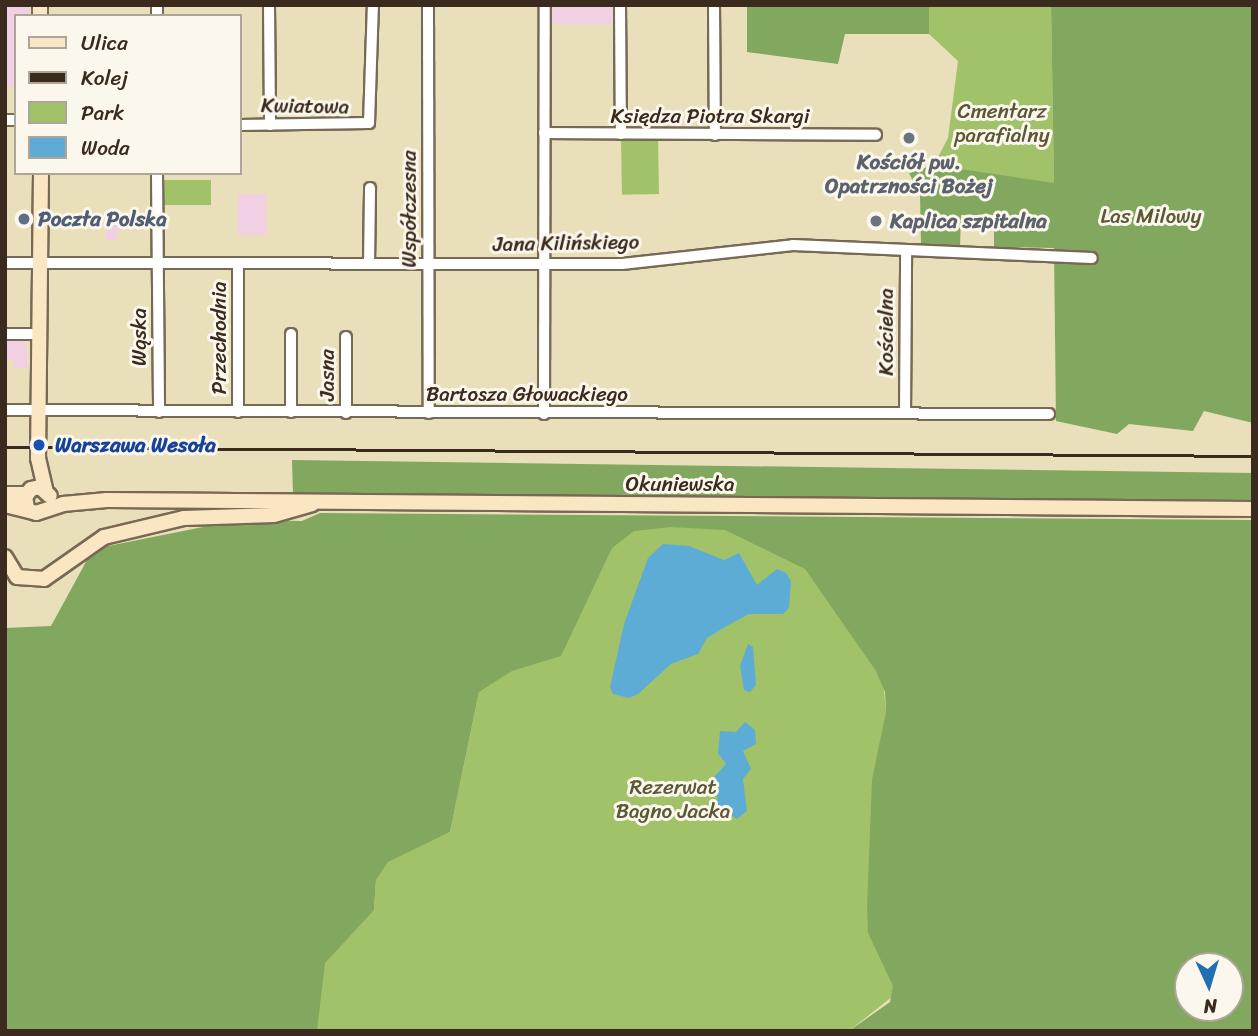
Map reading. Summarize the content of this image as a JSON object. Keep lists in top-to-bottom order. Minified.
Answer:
{"streets":{"main road":["Okuniewska"],"street":["Kwiatowa","Księdza Piotra Skargi","Współczesna","Jana Kilińskiego","Kościelna","Wąska","Przechodnia","Jasna","Bartosza Głowackiego"]},"crossings":[["Współczesna","Jana Kilińskiego"],["Współczesna","Bartosza Głowackiego"],["Jana Kilińskiego","Kościelna"],["Jana Kilińskiego","Wąska"],["Jana Kilińskiego","Przechodnia"],["Kościelna","Bartosza Głowackiego"],["Wąska","Bartosza Głowackiego"],["Przechodnia","Bartosza Głowackiego"],["Jasna","Bartosza Głowackiego"]],"parks":["Cmentarz parafialny","Las Milowy","Rezerwat Bagno Jacka"],"places":["Kościół pw. Opatrzności Bożej","Poczta Polska","Kaplica szpitalna","Warszawa Wesoła"],"legend":["Ulica","Kolej","Park","Woda"],"north":"bottom"}
